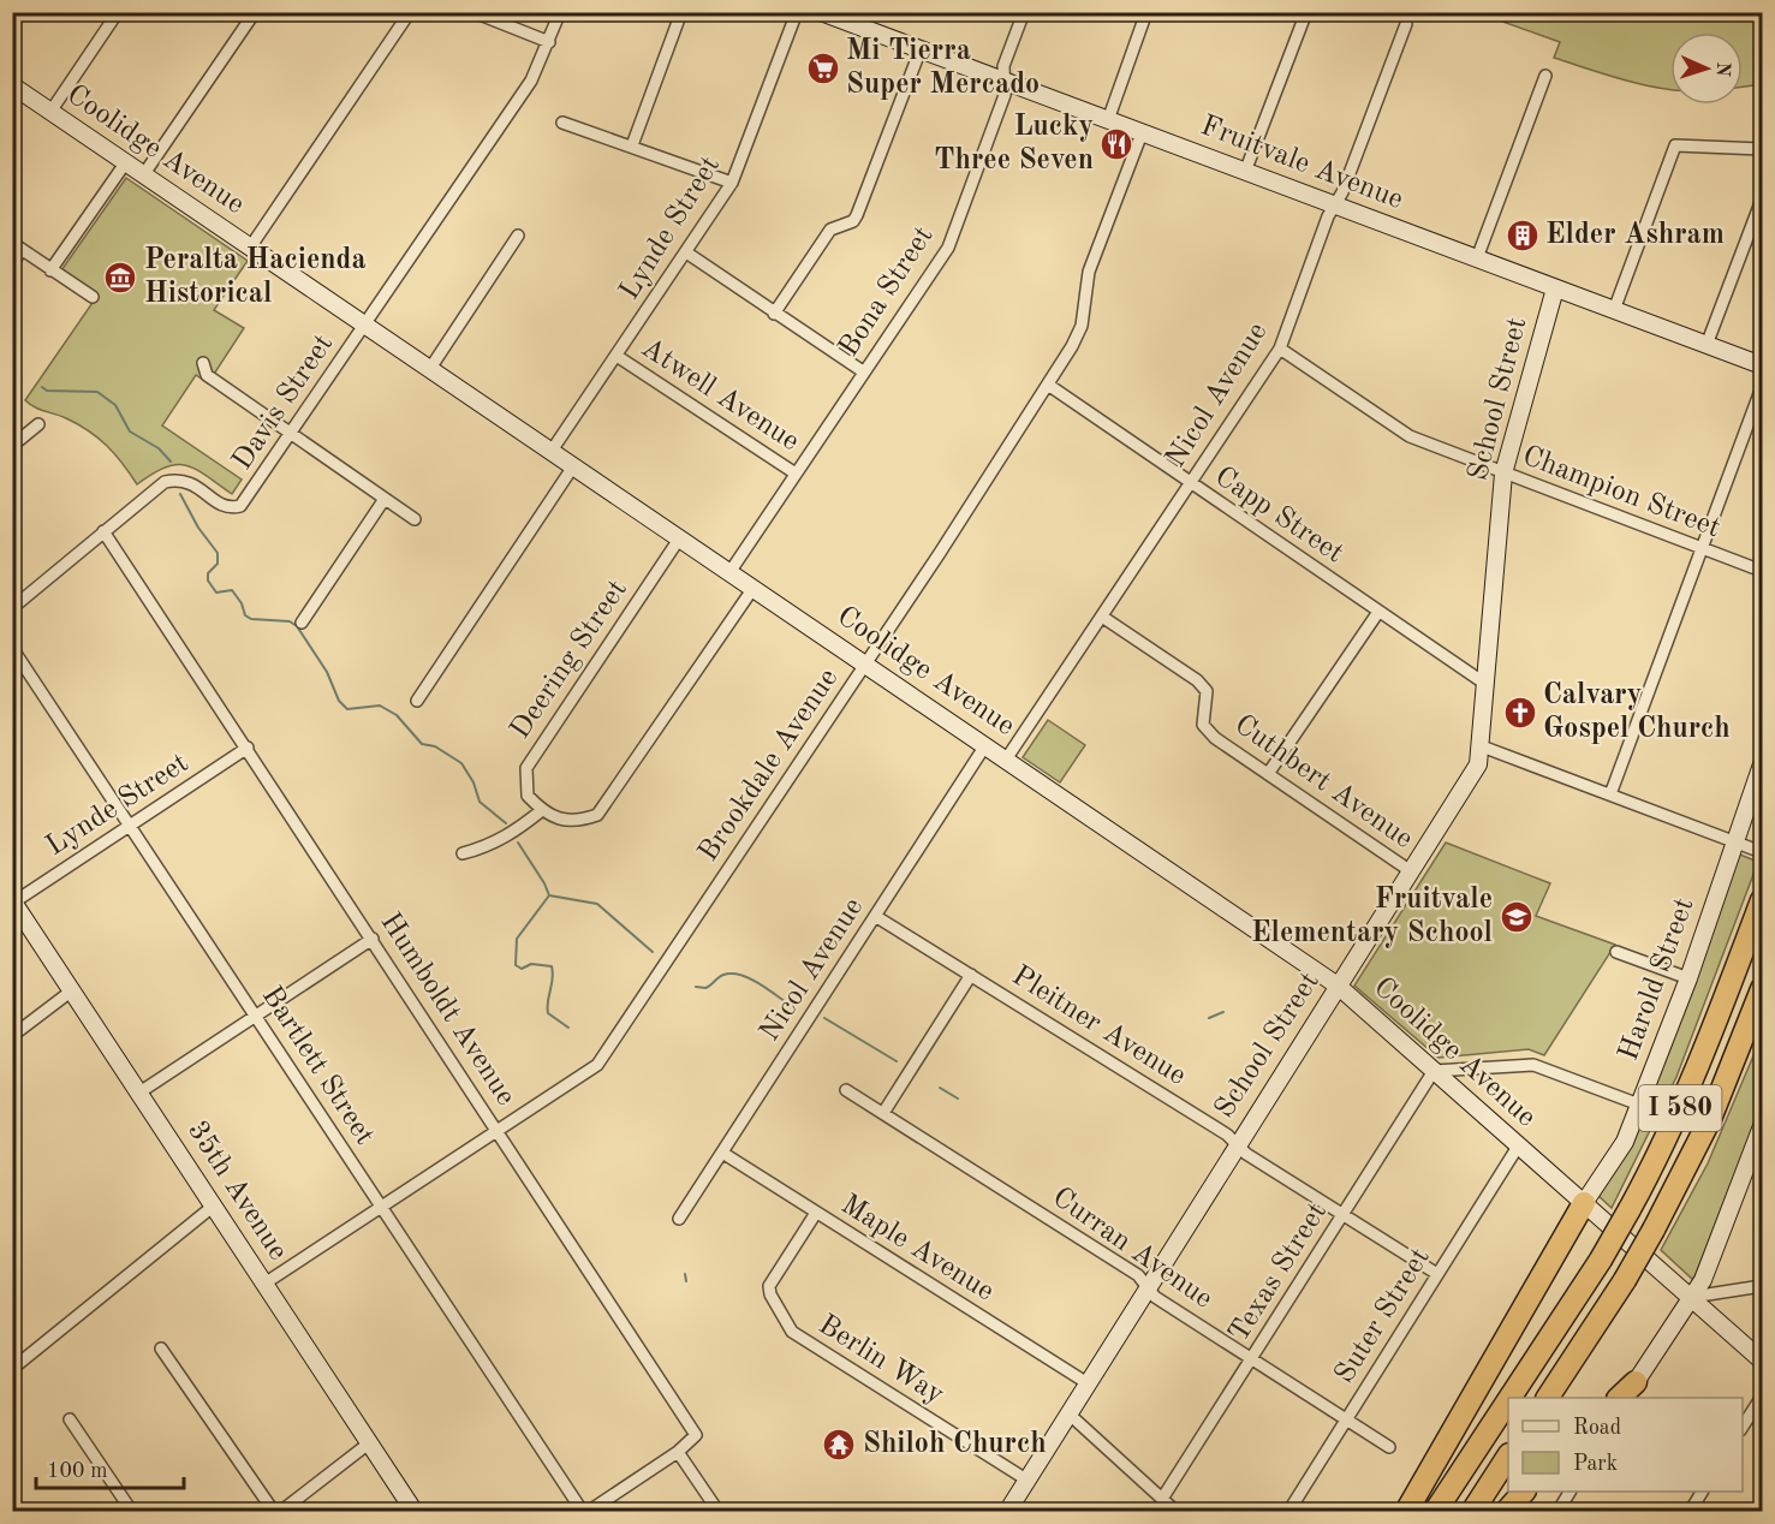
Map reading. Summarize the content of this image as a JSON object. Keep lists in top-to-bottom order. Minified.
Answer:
{"streets":{"highway":["I 580"],"street":["Coolidge Avenue","Fruitvale Avenue","Lynde Street","Bona Street","Atwell Avenue","Nicol Avenue","School Street","Davis Street","Champion Street","Capp Street","Deering Street","Brookdale Avenue","Cuthbert Avenue","Harold Street","Humboldt Avenue","Pleitner Avenue","Bartlett Street","35th Avenue","Maple Avenue","Curran Avenue","Texas Street","Suter Street","Berlin Way"]},"crossings":[["Coolidge Avenue","Lynde Street"],["Coolidge Avenue","Bona Street"],["Coolidge Avenue","Nicol Avenue"],["Coolidge Avenue","School Street"],["Coolidge Avenue","Davis Street"],["Coolidge Avenue","Deering Street"],["Coolidge Avenue","Brookdale Avenue"],["Coolidge Avenue","Harold Street"],["Coolidge Avenue","Texas Street"],["Coolidge Avenue","Suter Street"],["Fruitvale Avenue","Bona Street"],["Fruitvale Avenue","Nicol Avenue"],["Fruitvale Avenue","School Street"],["Fruitvale Avenue","Brookdale Avenue"],["Lynde Street","Atwell Avenue"],["Lynde Street","Humboldt Avenue"],["Lynde Street","Bartlett Street"],["Lynde Street","35th Avenue"],["Bona Street","Atwell Avenue"],["Nicol Avenue","Champion Street"],["Nicol Avenue","Capp Street"],["Nicol Avenue","Cuthbert Avenue"],["Nicol Avenue","Pleitner Avenue"],["Nicol Avenue","Maple Avenue"],["School Street","Champion Street"],["School Street","Capp Street"],["School Street","Cuthbert Avenue"],["School Street","Pleitner Avenue"],["School Street","Maple Avenue"],["School Street","Curran Avenue"],["School Street","Berlin Way"],["Davis Street","Humboldt Avenue"],["Capp Street","Brookdale Avenue"],["Brookdale Avenue","Humboldt Avenue"],["Brookdale Avenue","Bartlett Street"],["Brookdale Avenue","35th Avenue"],["Pleitner Avenue","Texas Street"],["Pleitner Avenue","Suter Street"],["Maple Avenue","Berlin Way"],["Curran Avenue","Texas Street"],["Curran Avenue","Suter Street"]],"places":{"supermarket":["Mi Tierra Super Mercado"],"restaurant":["Lucky Three Seven"],"building":["Elder Ashram"],"museum":["Peralta Hacienda Historical"],"church":["Calvary Gospel Church"],"school or university":["Fruitvale Elementary School"],"temple":["Shiloh Church"]},"legend":["Road","Park"],"scale_bar":"100 m","north":"right"}
